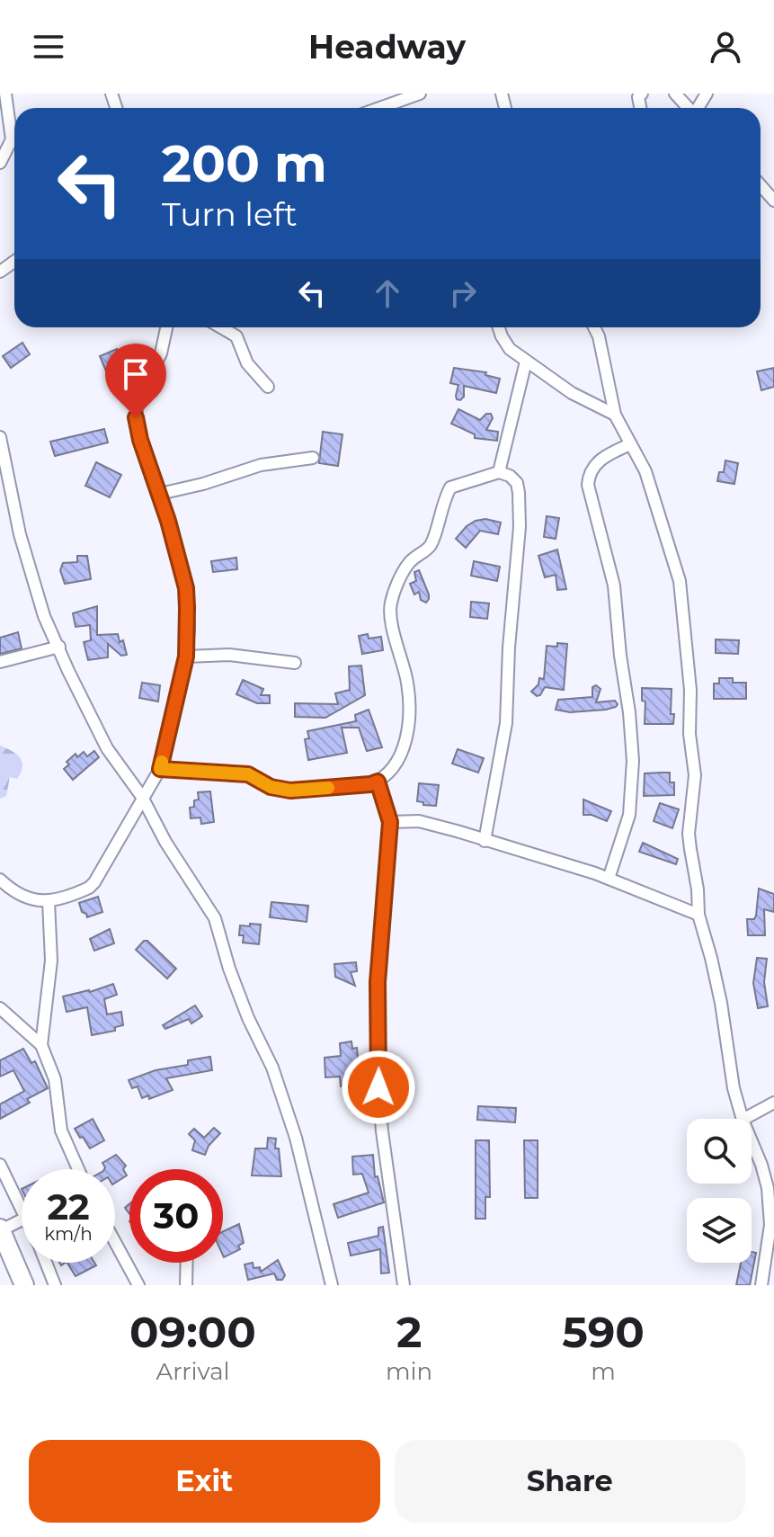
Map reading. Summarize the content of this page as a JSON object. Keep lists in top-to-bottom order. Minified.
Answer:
{"page":{"header":"Headway","turn":["200 m","Turn left"],"speed":"22 km/h","limit":"30","eta":["09:00","Arrival","2","min","590","m"],"buttons":["Exit","Share"]}}
